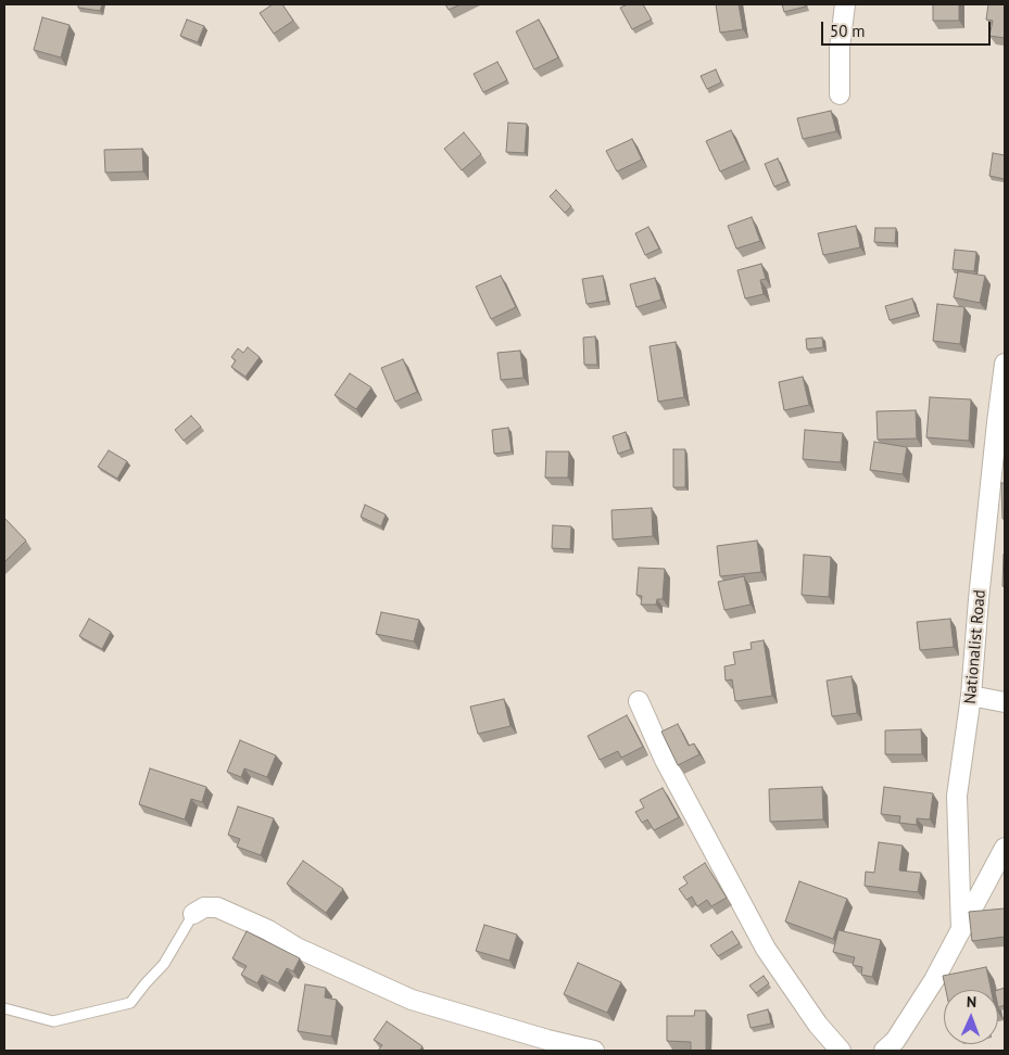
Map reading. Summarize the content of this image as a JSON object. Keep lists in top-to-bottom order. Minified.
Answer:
{"streets":{"street":["Nationalist Road"]},"scale_bar":"50 m","north":"top"}
